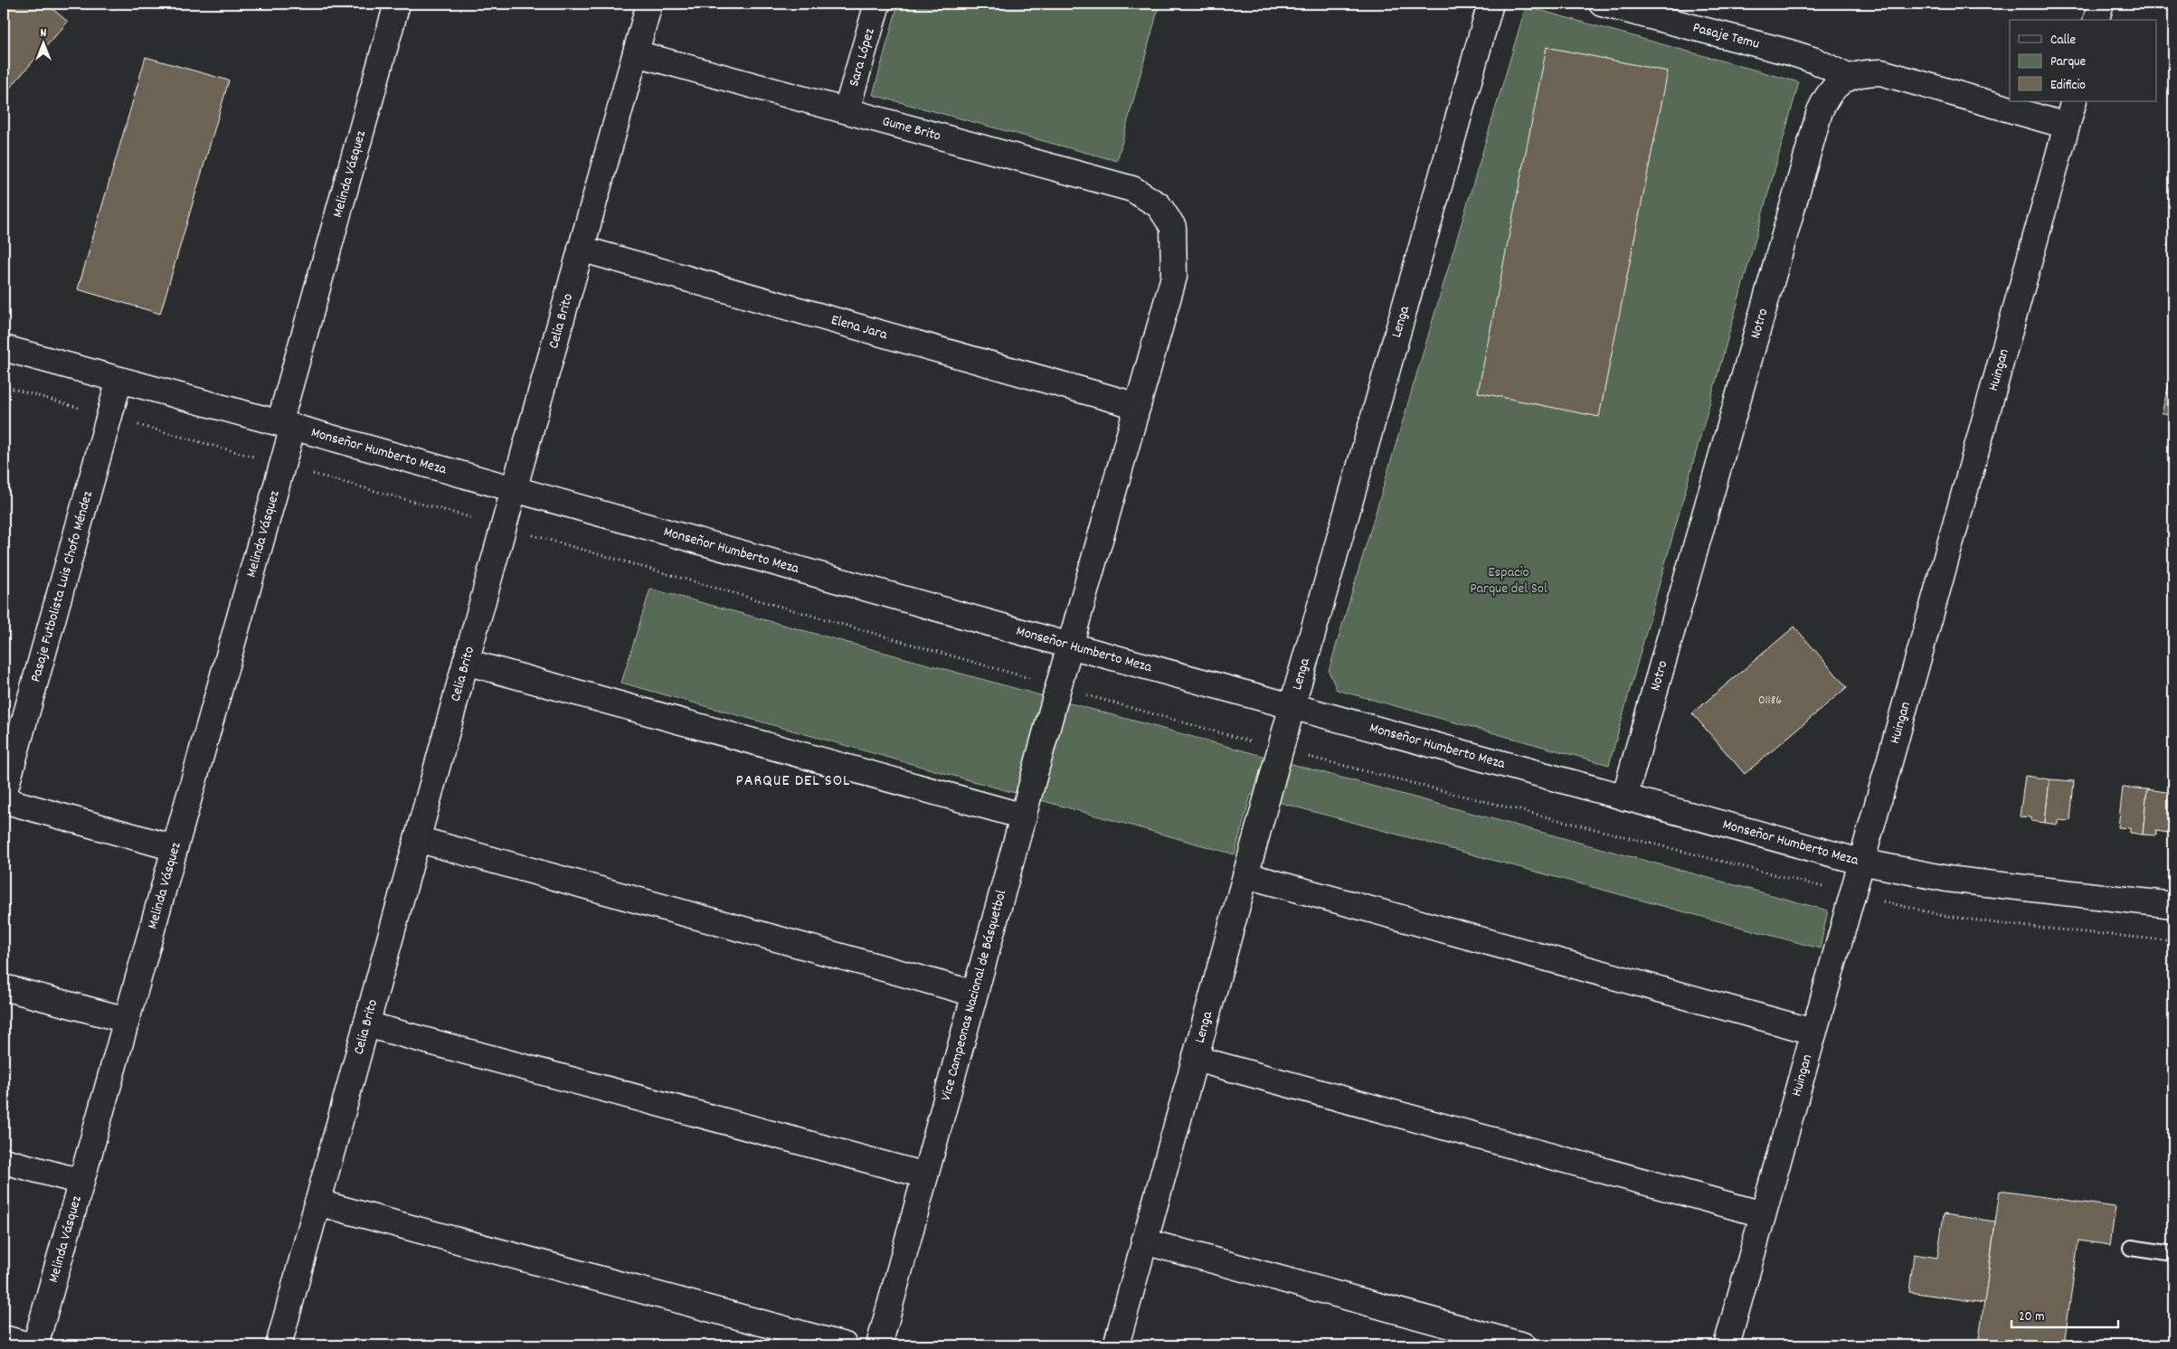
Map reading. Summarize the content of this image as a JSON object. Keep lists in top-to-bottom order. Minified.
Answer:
{"streets":{"street":["Pasaje Temu","Sara López","Gume Brito","Melinda Vásquez","Celia Brito","Lenga","Notro","Elena Jara","Huingan","Monseñor Humberto Meza","Pasaje Futbolista Luis Chofo Méndez","Vice Campeonas Nacional de Básquetbol"]},"crossings":[["Pasaje Temu","Notro"],["Sara López","Gume Brito"],["Gume Brito","Celia Brito"],["Gume Brito","Vice Campeonas Nacional de Básquetbol"],["Melinda Vásquez","Monseñor Humberto Meza"],["Celia Brito","Elena Jara"],["Celia Brito","Monseñor Humberto Meza"],["Lenga","Monseñor Humberto Meza"],["Notro","Huingan"],["Notro","Monseñor Humberto Meza"],["Elena Jara","Vice Campeonas Nacional de Básquetbol"],["Huingan","Monseñor Humberto Meza"],["Monseñor Humberto Meza","Pasaje Futbolista Luis Chofo Méndez"],["Monseñor Humberto Meza","Vice Campeonas Nacional de Básquetbol"]],"districts":["PARQUE DEL SOL"],"parks":["Espacio Parque del Sol"],"house_numbers":["01186"],"legend":["Calle","Parque","Edificio"],"scale_bar":"20 m","north":"top"}
